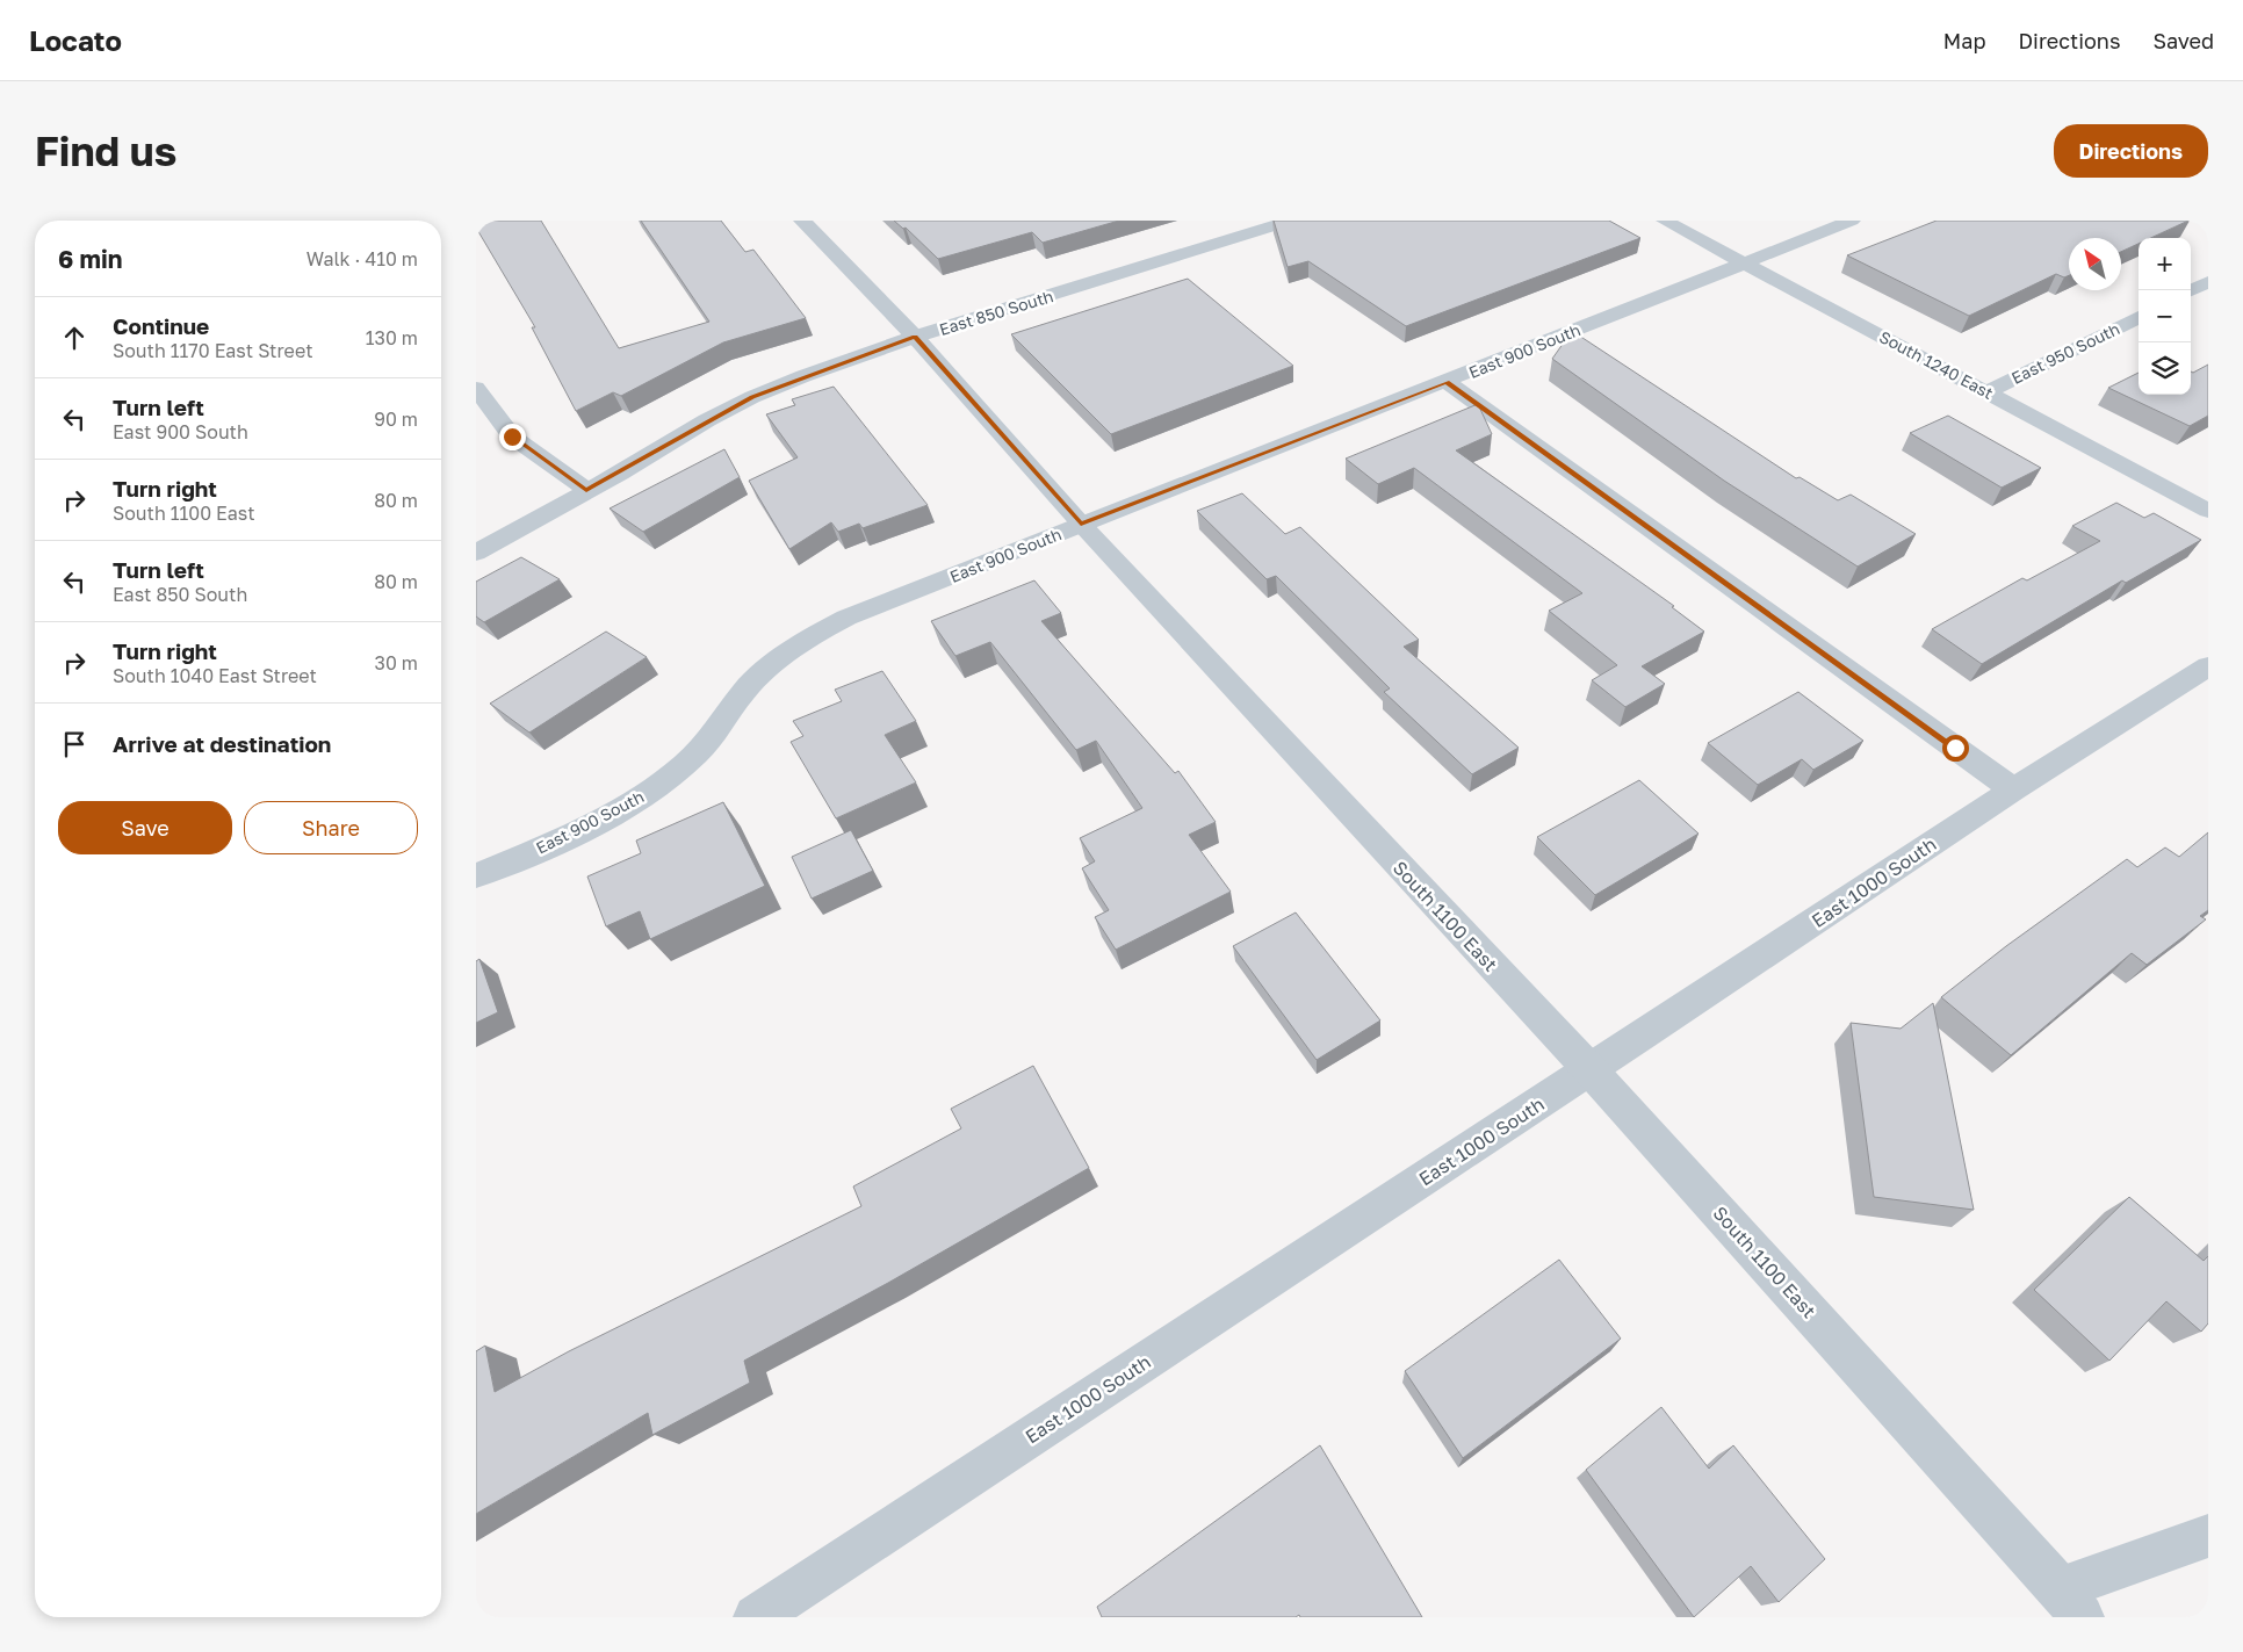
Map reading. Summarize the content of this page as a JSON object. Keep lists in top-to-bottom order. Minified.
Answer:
{"streets":{"street":["East 850 South","East 900 South","East 950 South","South 1240 East","East 1000 South","South 1100 East"]},"crossings":[["East 850 South","South 1100 East"],["East 900 South","South 1240 East"],["East 900 South","South 1100 East"],["East 950 South","South 1240 East"],["East 1000 South","South 1100 East"]],"north":"top left","page":{"header":"Locato","nav":["Map","Directions","Saved"],"buttons":["Directions",["Save","Share"]],"title":"Find us","heading":["6 min","Walk · 410 m"],"map_buttons":["+","−"],"list":[["Continue","South 1170 East Street","130 m"],["Turn left","East 900 South","90 m"],["Turn right","South 1100 East","80 m"],["Turn left","East 850 South","80 m"],["Turn right","South 1040 East Street","30 m"],"Arrive at destination"]}}
